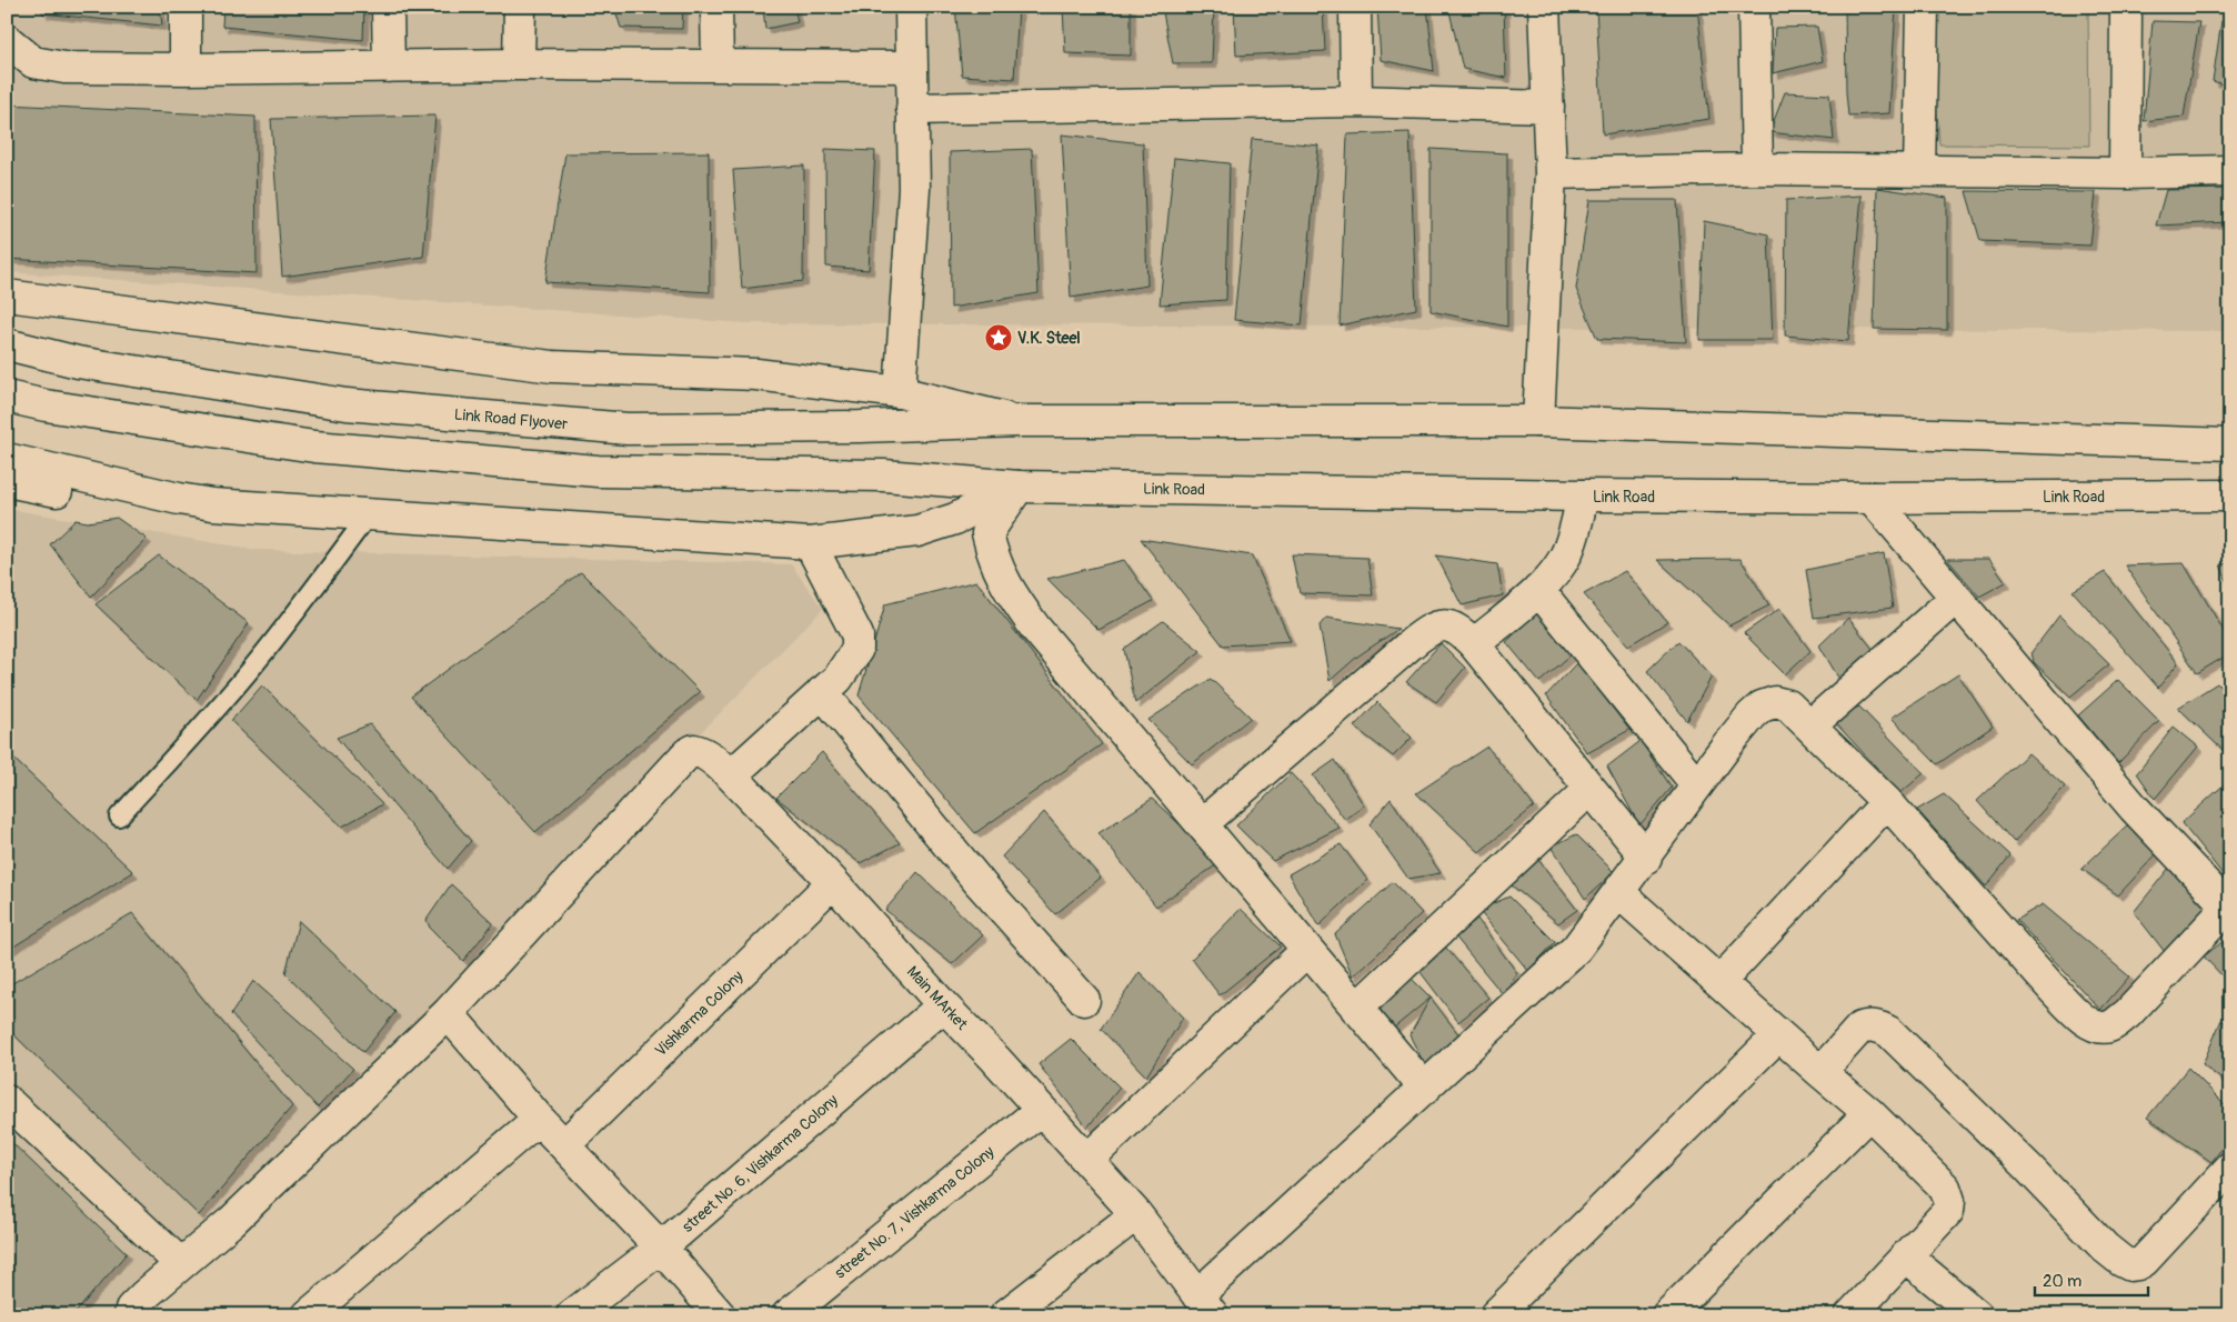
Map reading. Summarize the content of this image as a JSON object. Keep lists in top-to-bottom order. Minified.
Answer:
{"streets":{"street":["Link Road Flyover","Link Road","Main MArket","Vishkarma Colony","street No. 6, Vishkarma Colony","street No. 7, Vishkarma Colony"]},"crossings":[["Main MArket","Vishkarma Colony"],["Main MArket","street No. 6, Vishkarma Colony"],["Main MArket","street No. 7, Vishkarma Colony"]],"places":{"place":["V.K. Steel"]},"scale_bar":"20 m"}
